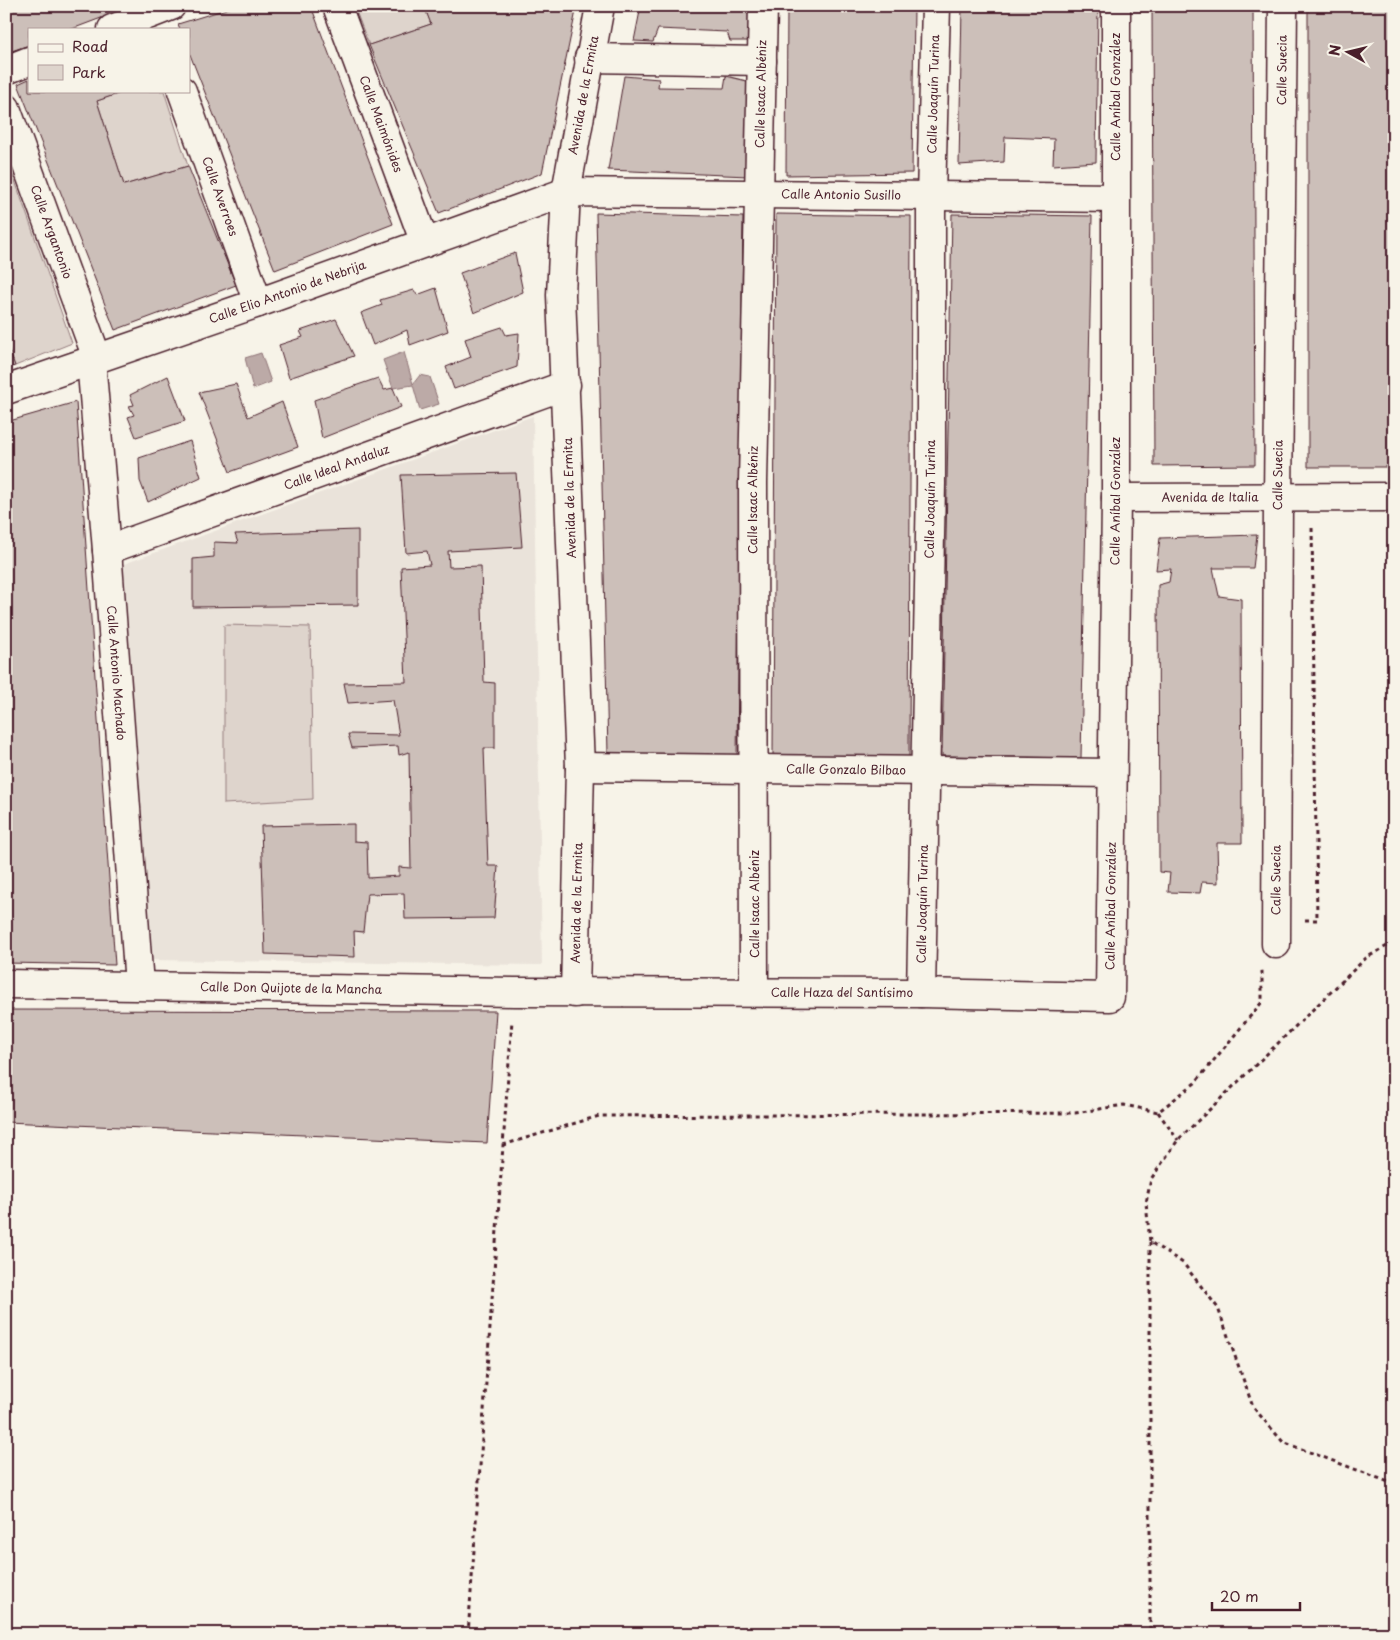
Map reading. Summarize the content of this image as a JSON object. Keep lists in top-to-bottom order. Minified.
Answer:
{"streets":{"street":["Calle Suecia","Calle Isaac Albéniz","Avenida de la Ermita","Calle Joaquín Turina","Calle Aníbal González","Calle Maimónides","Calle Antonio Susillo","Calle Averroes","Calle Argantonio","Calle Elio Antonio de Nebrija","Calle Ideal Andaluz","Avenida de Italia","Calle Antonio Machado","Calle Gonzalo Bilbao","Calle Don Quijote de la Mancha","Calle Haza del Santísimo"]},"crossings":[["Calle Suecia","Avenida de Italia"],["Calle Isaac Albéniz","Calle Antonio Susillo"],["Calle Isaac Albéniz","Calle Gonzalo Bilbao"],["Calle Isaac Albéniz","Calle Haza del Santísimo"],["Avenida de la Ermita","Calle Antonio Susillo"],["Avenida de la Ermita","Calle Elio Antonio de Nebrija"],["Avenida de la Ermita","Calle Ideal Andaluz"],["Avenida de la Ermita","Calle Gonzalo Bilbao"],["Avenida de la Ermita","Calle Don Quijote de la Mancha"],["Avenida de la Ermita","Calle Haza del Santísimo"],["Calle Joaquín Turina","Calle Antonio Susillo"],["Calle Joaquín Turina","Calle Gonzalo Bilbao"],["Calle Joaquín Turina","Calle Haza del Santísimo"],["Calle Aníbal González","Calle Antonio Susillo"],["Calle Aníbal González","Avenida de Italia"],["Calle Aníbal González","Calle Gonzalo Bilbao"],["Calle Aníbal González","Calle Haza del Santísimo"],["Calle Maimónides","Calle Elio Antonio de Nebrija"],["Calle Antonio Susillo","Calle Elio Antonio de Nebrija"],["Calle Averroes","Calle Elio Antonio de Nebrija"],["Calle Argantonio","Calle Elio Antonio de Nebrija"],["Calle Argantonio","Calle Antonio Machado"],["Calle Elio Antonio de Nebrija","Calle Antonio Machado"],["Calle Ideal Andaluz","Calle Antonio Machado"],["Calle Antonio Machado","Calle Don Quijote de la Mancha"],["Calle Don Quijote de la Mancha","Calle Haza del Santísimo"]],"legend":["Road","Park"],"scale_bar":"20 m","north":"left"}
